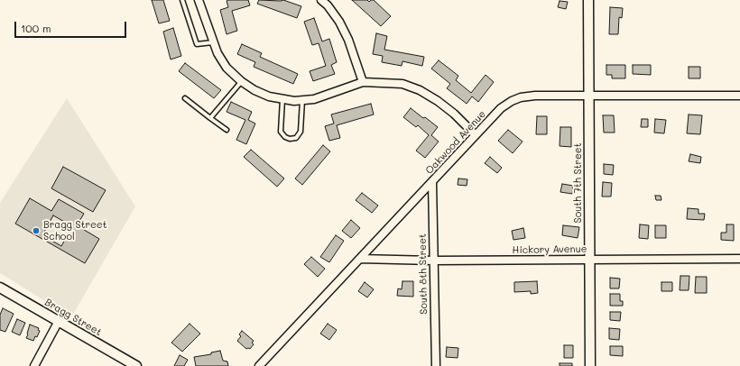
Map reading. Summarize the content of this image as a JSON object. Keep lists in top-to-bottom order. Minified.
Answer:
{"streets":{"street":["Oakwood Avenue","South 7th Street","Hickory Avenue","South 8th Street","Bragg Street"]},"crossings":[["Oakwood Avenue","South 7th Street"],["Oakwood Avenue","Hickory Avenue"],["Oakwood Avenue","South 8th Street"],["South 7th Street","Hickory Avenue"],["Hickory Avenue","South 8th Street"]],"places":["Bragg Street School"],"scale_bar":"100 m"}
